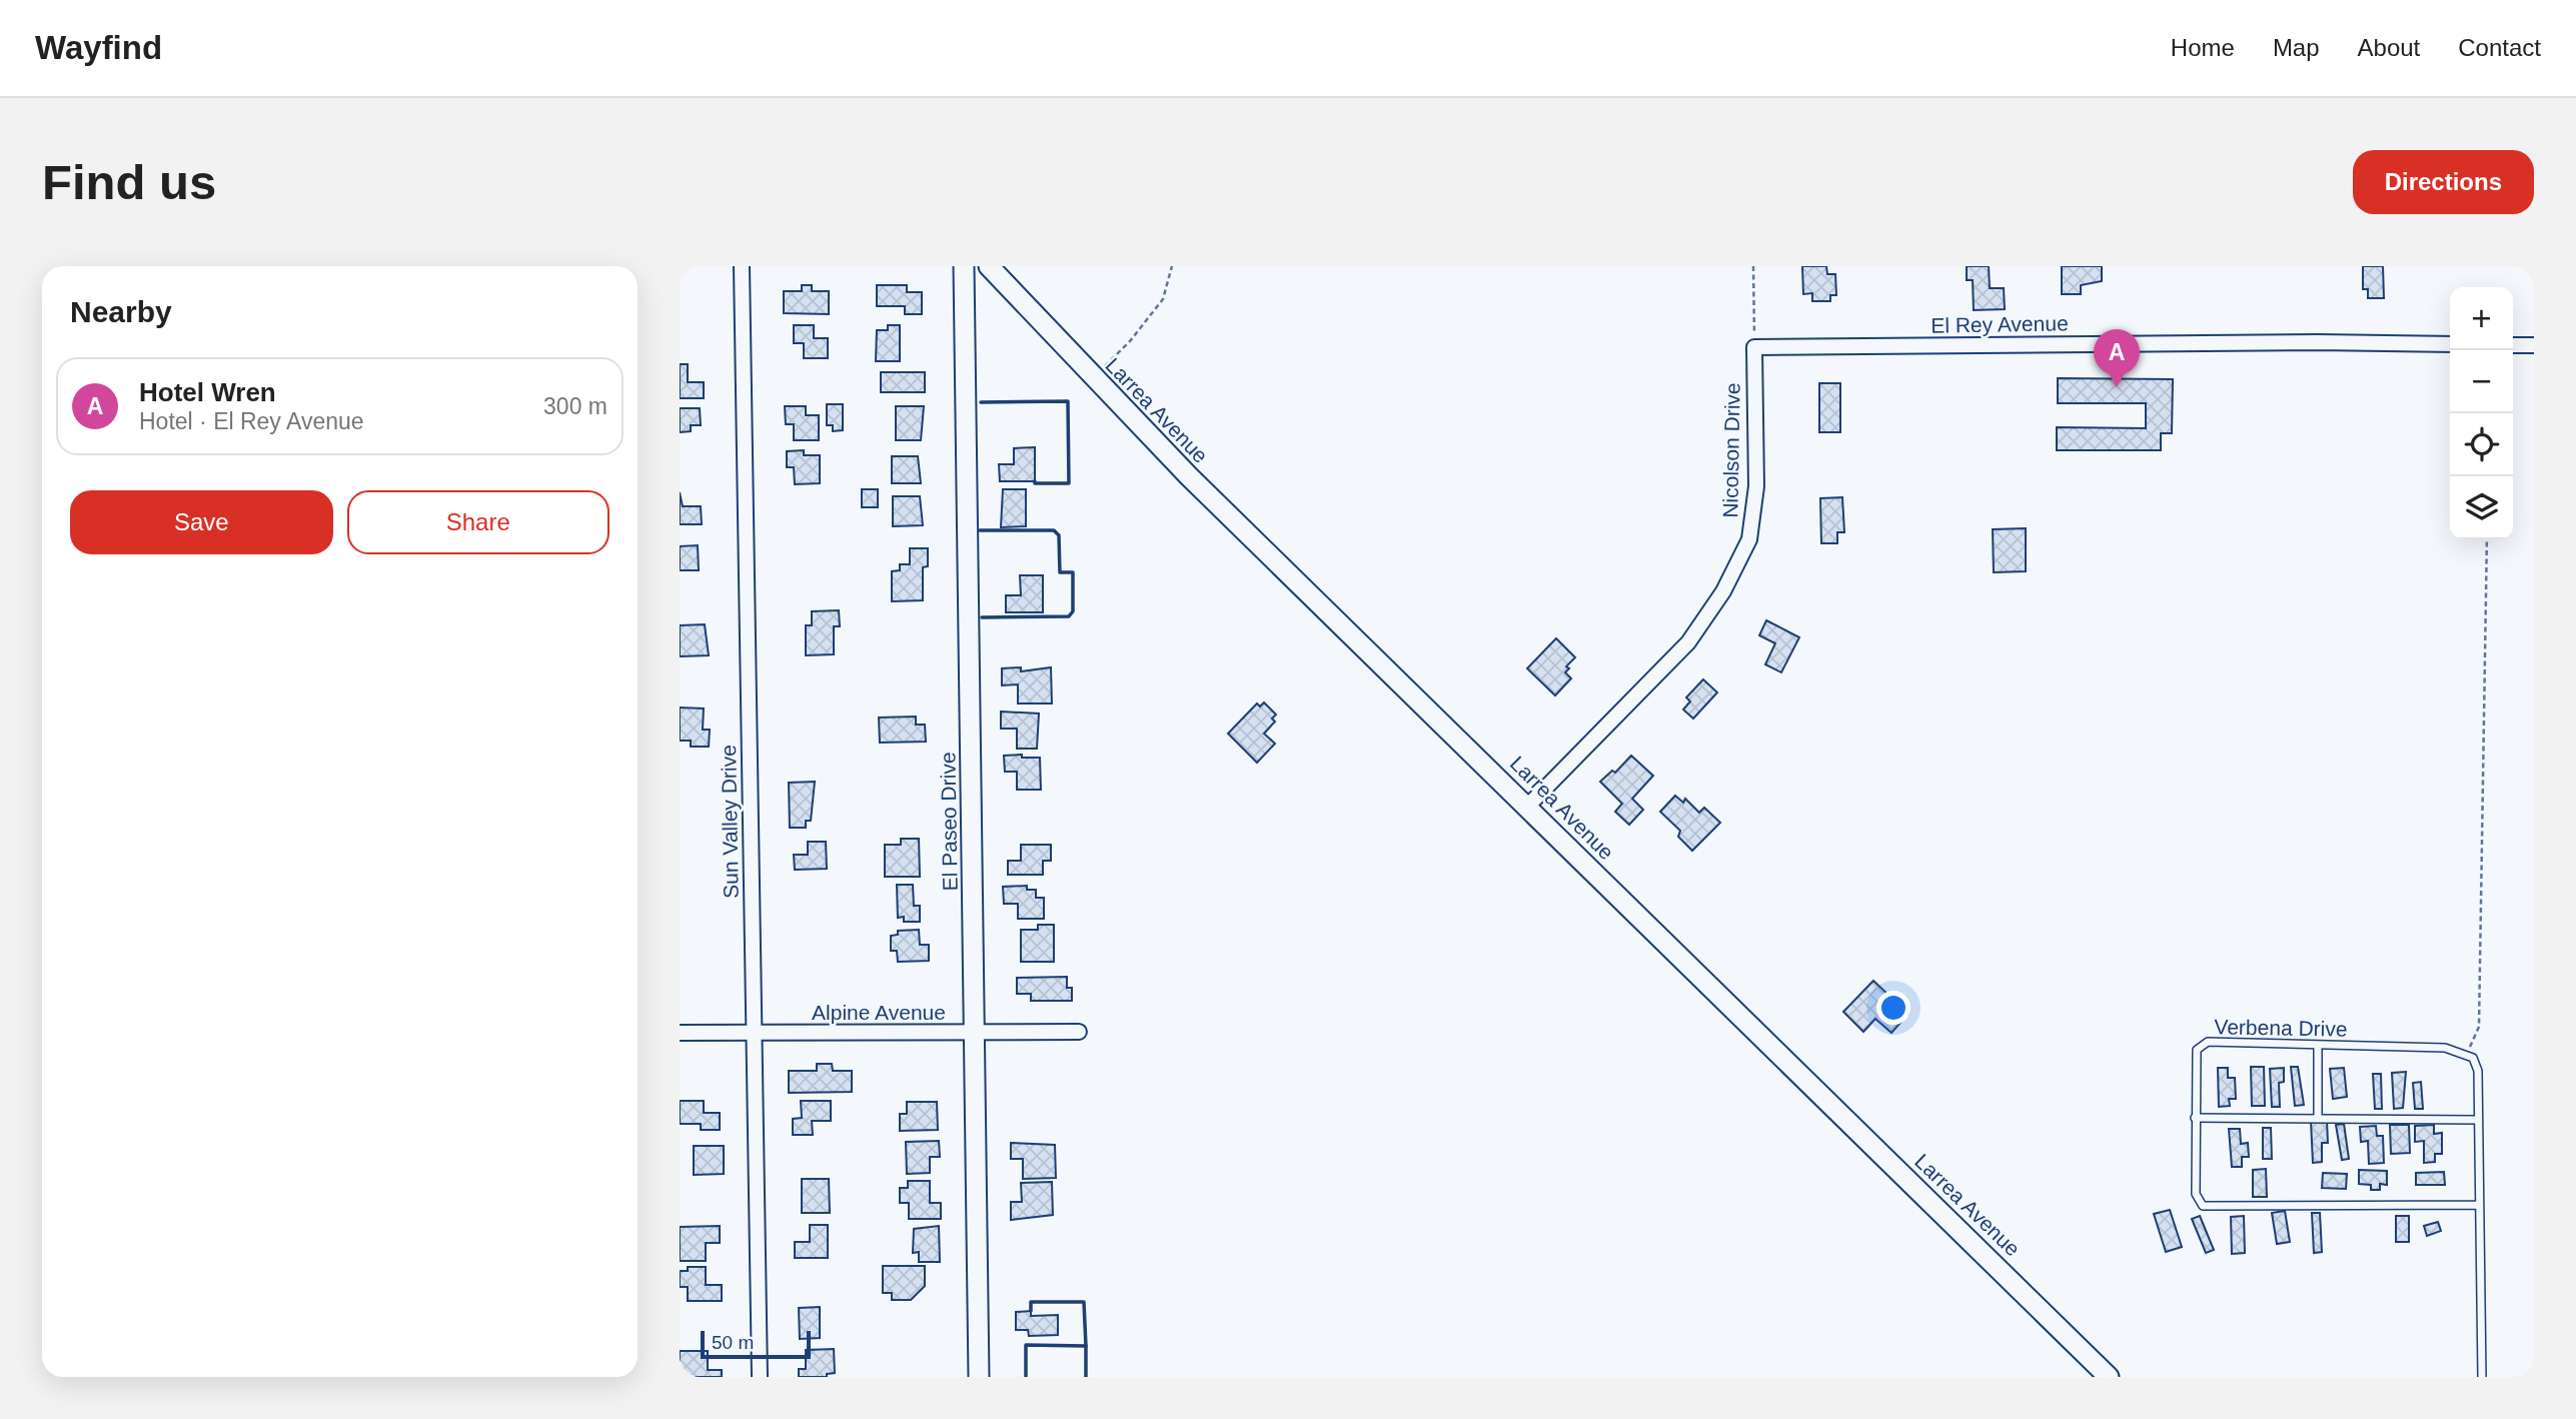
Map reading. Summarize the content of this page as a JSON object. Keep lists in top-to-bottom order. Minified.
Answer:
{"streets":{"main road":["Larrea Avenue","El Paseo Drive"],"street":["El Rey Avenue","Nicolson Drive","Sun Valley Drive","Alpine Avenue"],"lane":["Verbena Drive"]},"crossings":[["El Rey Avenue","Nicolson Drive"],["Larrea Avenue","Nicolson Drive"],["Sun Valley Drive","Alpine Avenue"],["El Paseo Drive","Alpine Avenue"]],"scale_bar":"50 m","page":{"header":"Wayfind","nav":["Home","Map","About","Contact"],"buttons":["Directions",["Save","Share"]],"title":"Find us","heading":"Nearby","map_buttons":["+","−"],"pins":"A","list":[{"mark":"A","name":"Hotel Wren","note":"Hotel · El Rey Avenue","value":"300 m"}],"scale":"50 m"}}
